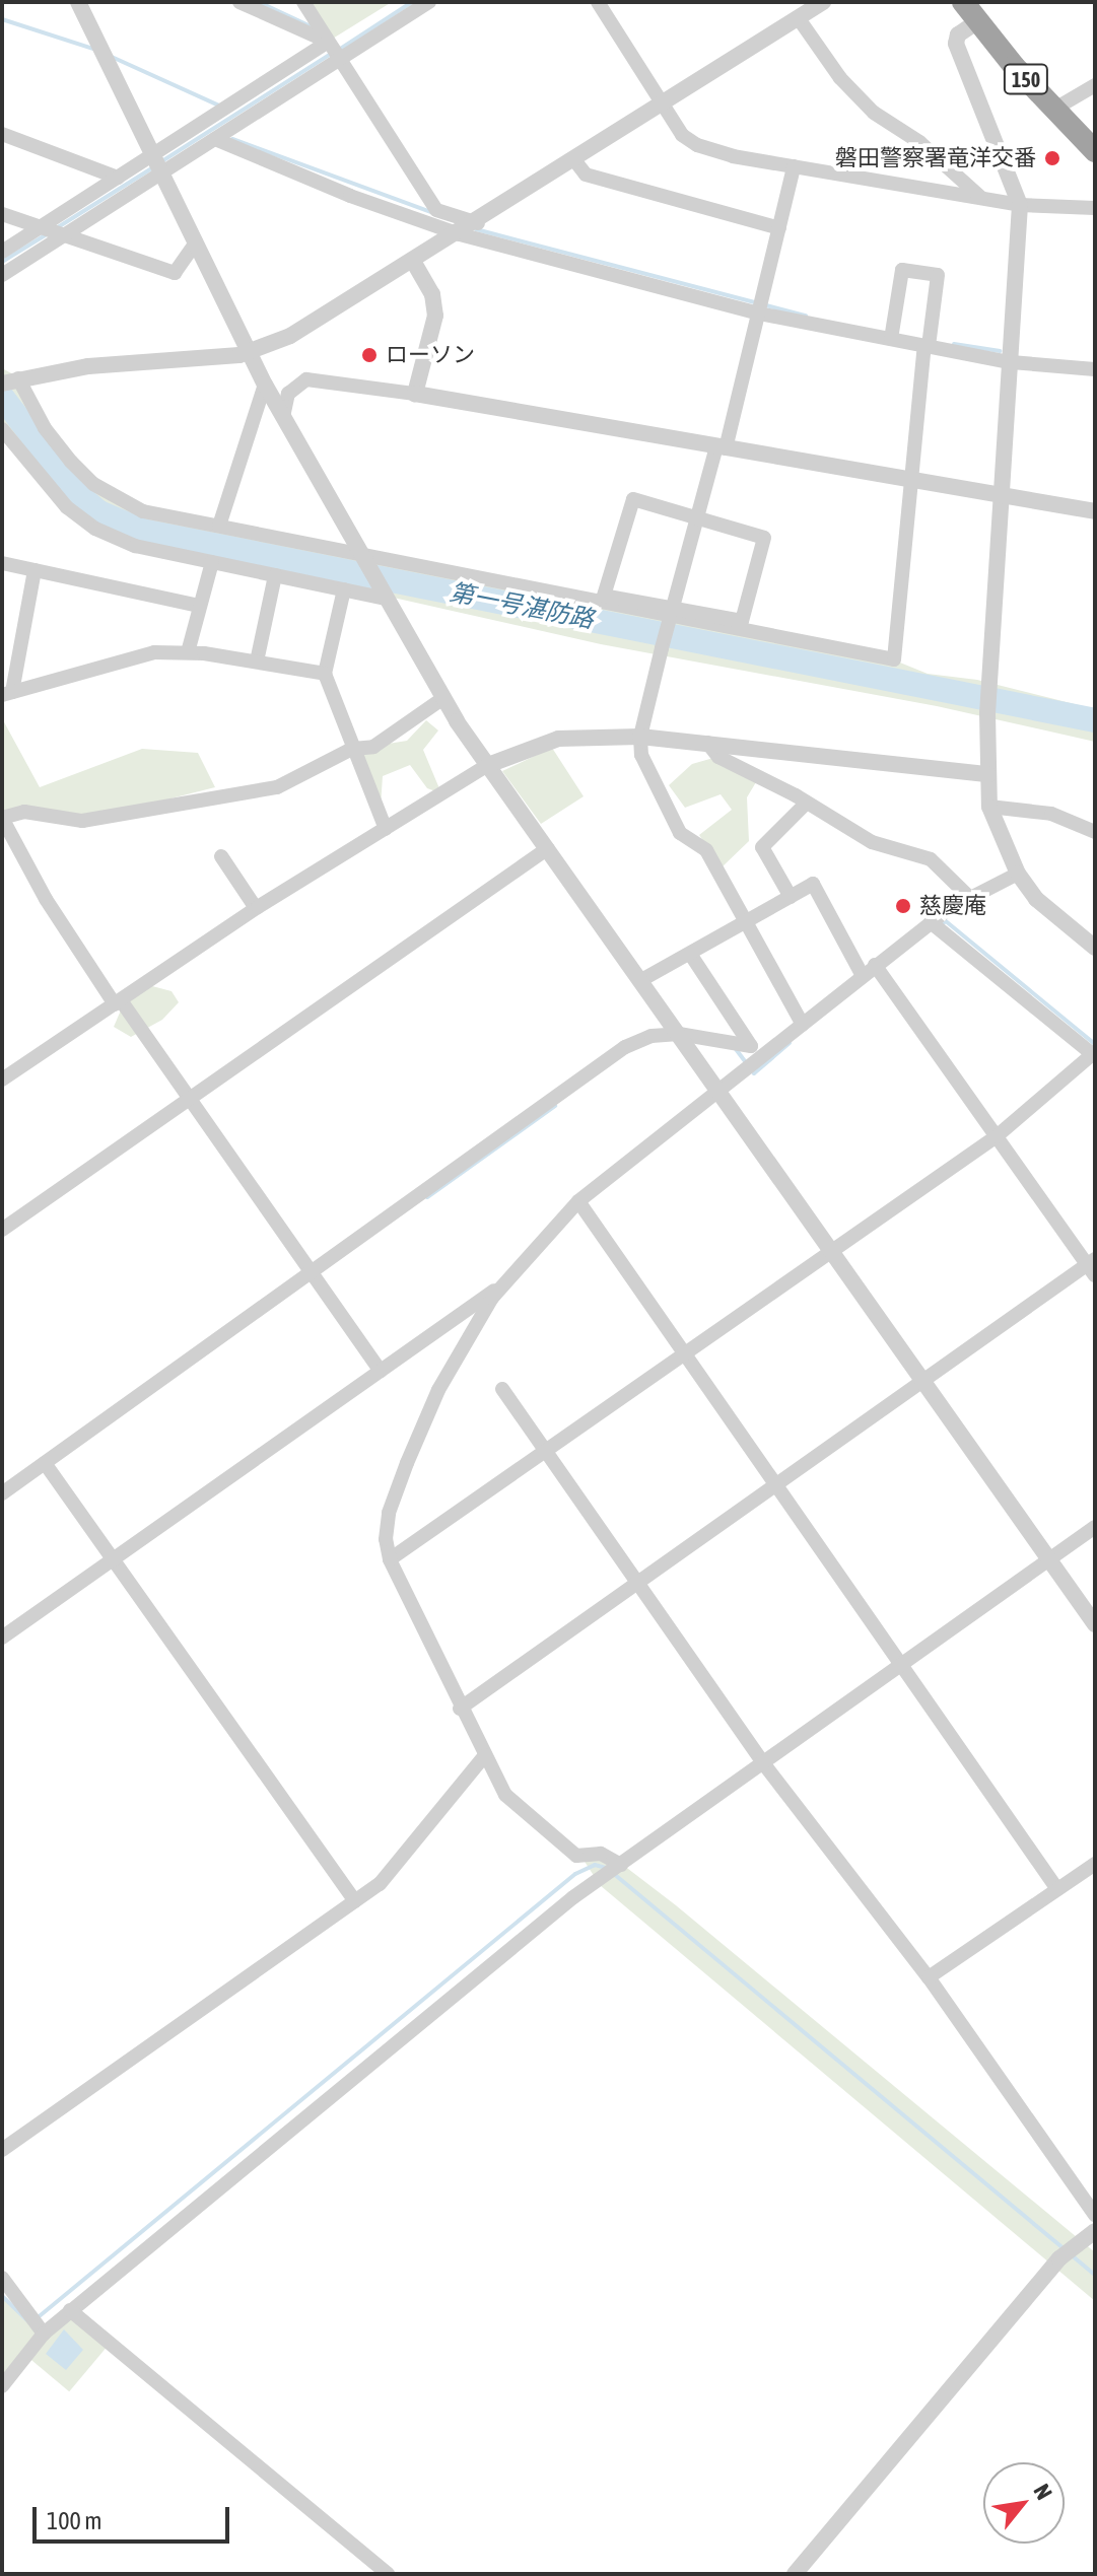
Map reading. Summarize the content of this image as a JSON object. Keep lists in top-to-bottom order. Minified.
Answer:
{"streets":{"highway":["150"]},"water":["第一号湛防路"],"places":["磐田警察署竜洋交番","ローソン","慈慶庵"],"scale_bar":"100 m","north":"top right"}
